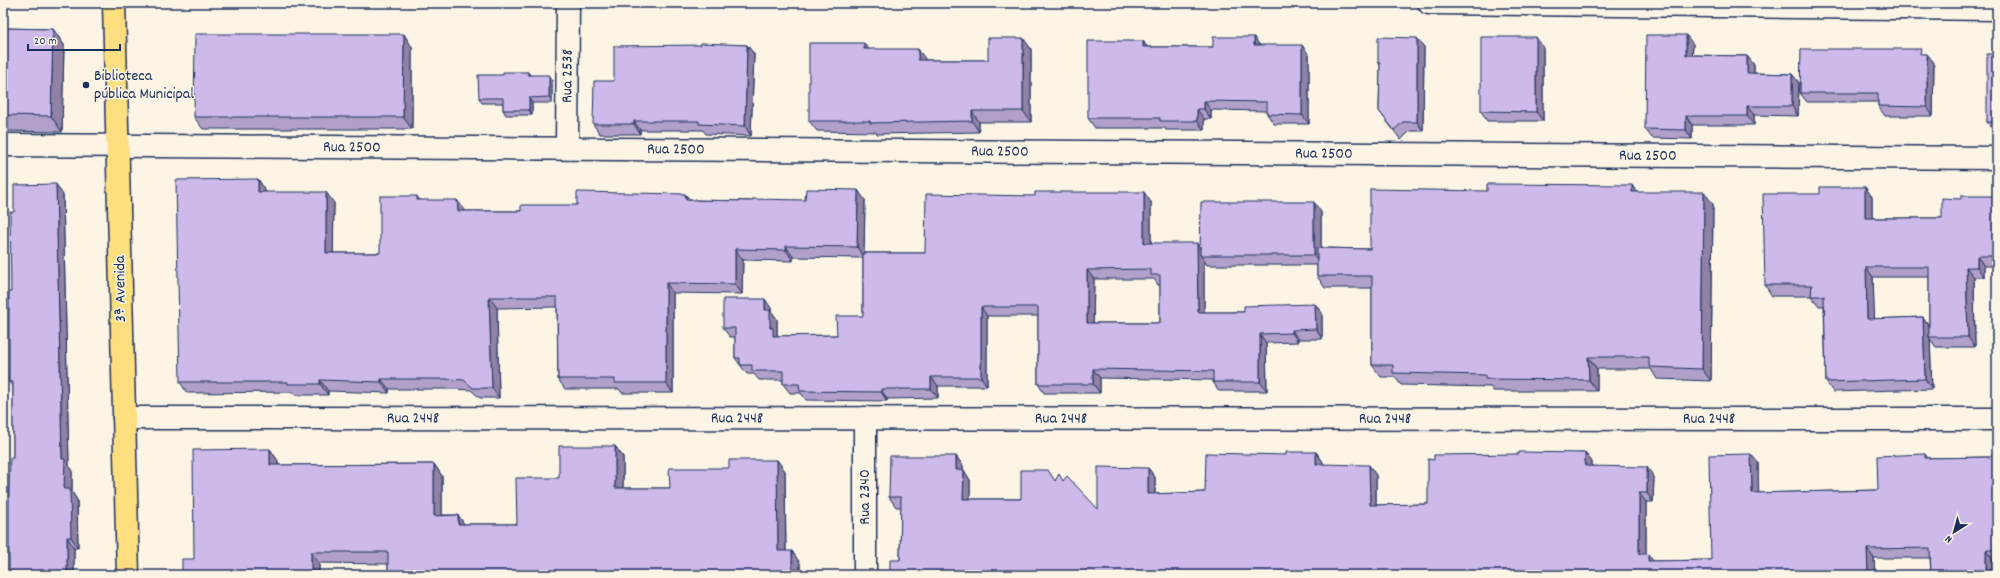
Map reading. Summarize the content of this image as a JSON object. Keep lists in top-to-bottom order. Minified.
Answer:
{"streets":{"main road":["Rua 2538","Rua 2500","3ª Avenida","Rua 2448","Rua 2340"]},"crossings":[["Rua 2538","Rua 2500"],["Rua 2500","3ª Avenida"],["3ª Avenida","Rua 2448"],["Rua 2448","Rua 2340"]],"places":["Biblioteca pública Municipal"],"scale_bar":"20 m","north":"bottom left"}
